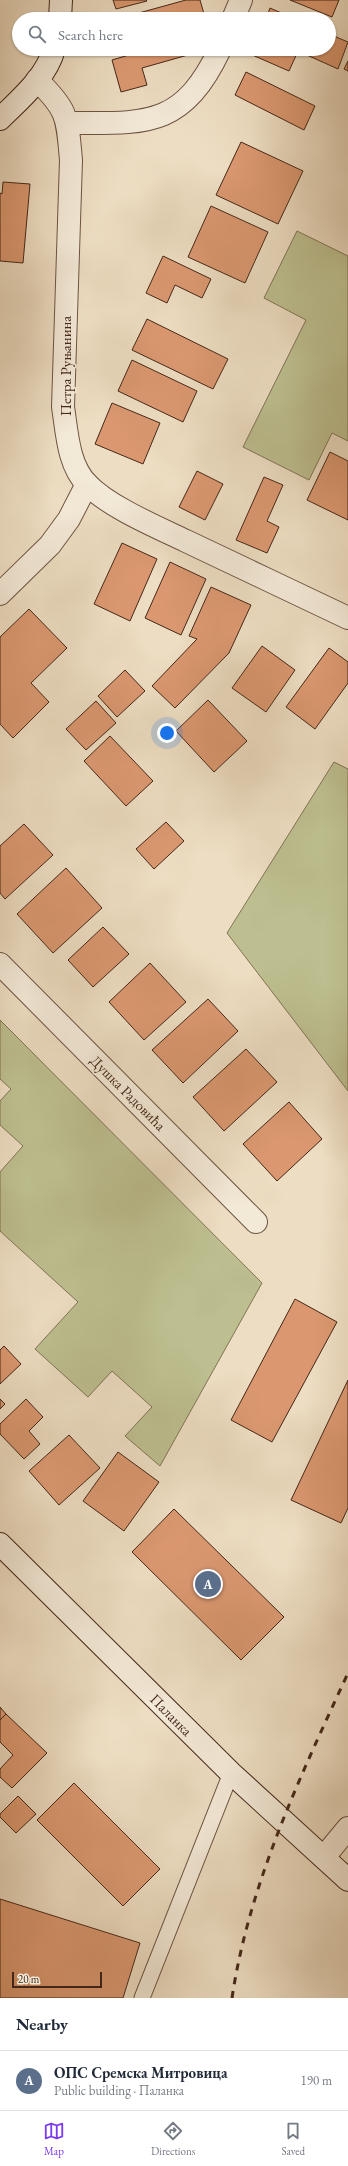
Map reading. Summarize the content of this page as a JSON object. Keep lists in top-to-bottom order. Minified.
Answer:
{"streets":{"street":["Петра Руњанина","Душка Радовића","Паланка"]},"scale_bar":"20 m","page":{"search":"Search here","pins":"A","scale":"20 m","heading":"Nearby","list":[{"mark":"A","name":"ОПС Сремска Митровица","note":"Public building · Паланка","value":"190 m"}],"nav":["Map","Directions","Saved"]}}
